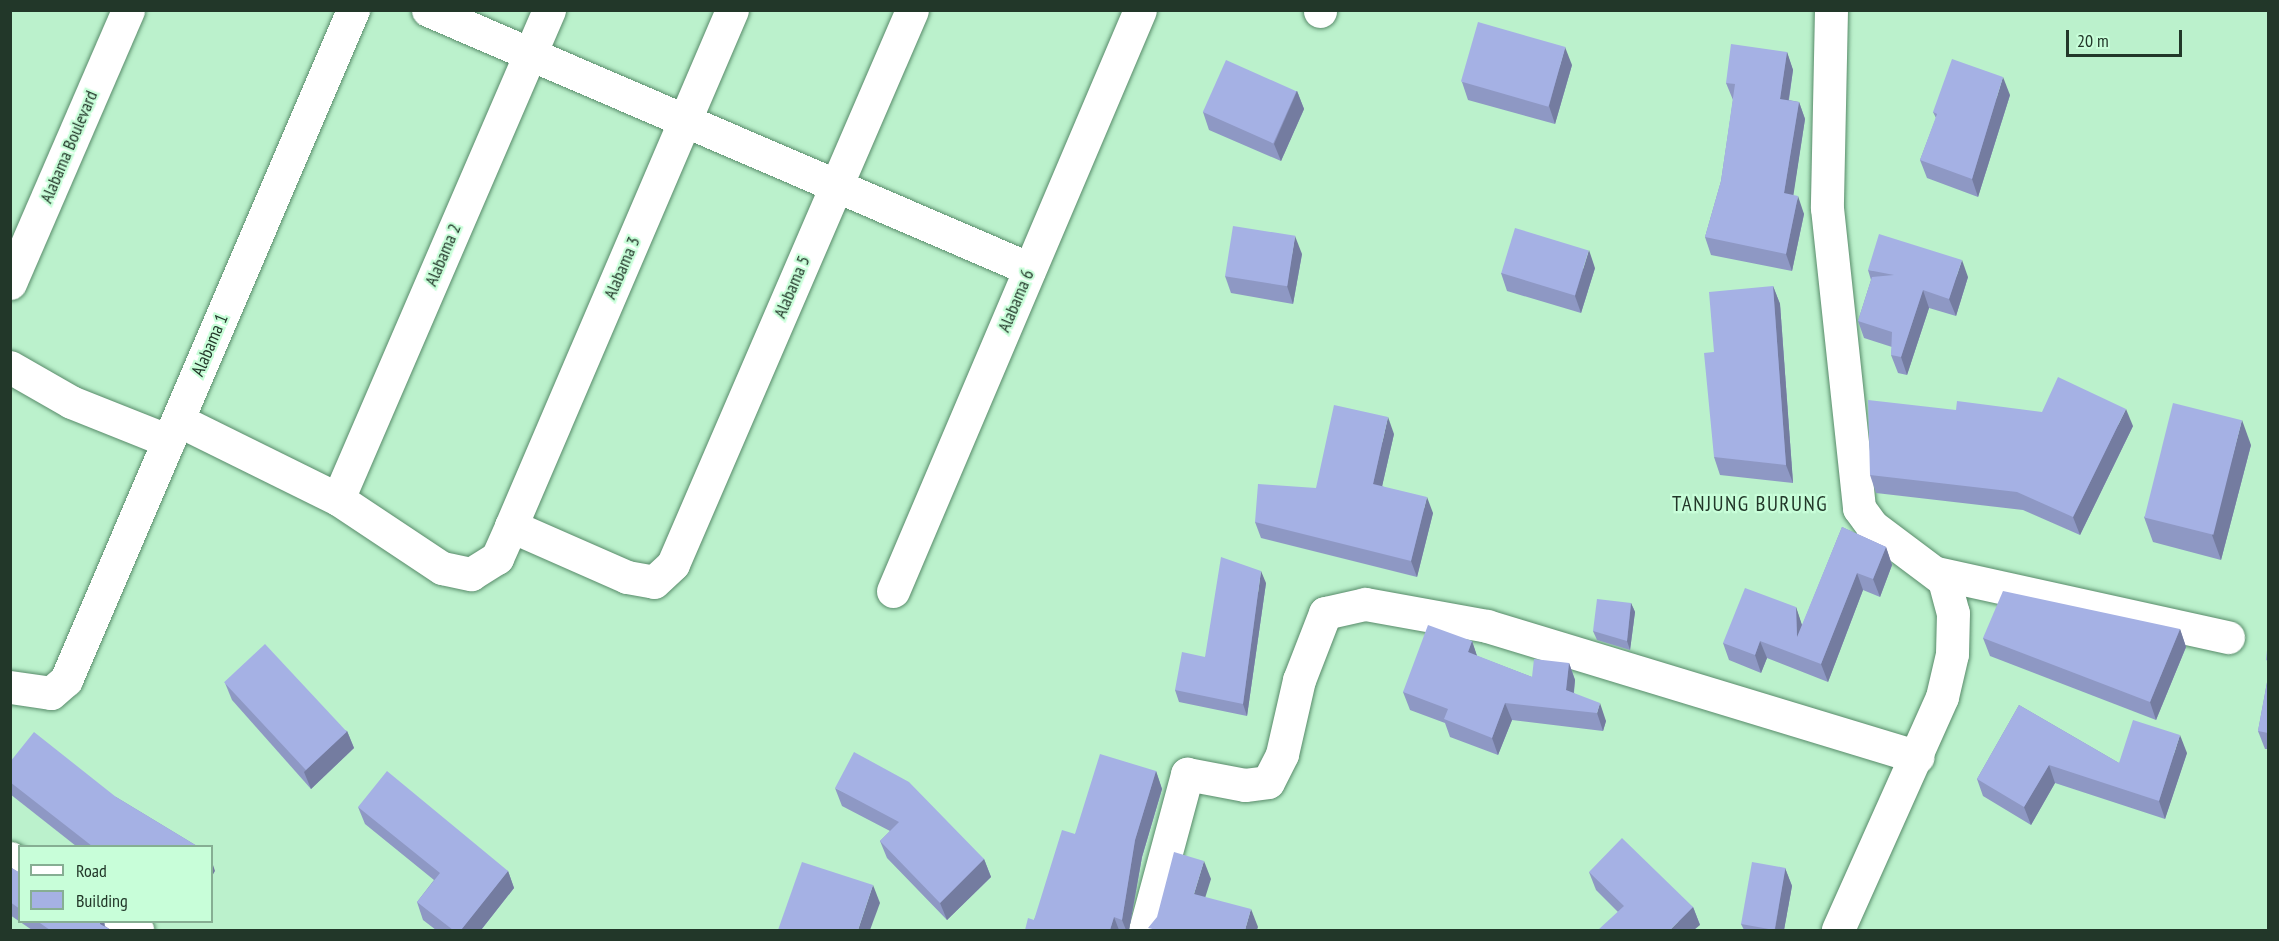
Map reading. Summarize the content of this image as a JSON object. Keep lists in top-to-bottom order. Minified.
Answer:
{"streets":{"street":["Alabama Boulevard","Alabama 2","Alabama 3","Alabama 5","Alabama 6","Alabama 1"]},"crossings":[["Alabama 2","Alabama 3"],["Alabama 3","Alabama 5"],["Alabama 3","Alabama 1"]],"districts":["TANJUNG BURUNG"],"legend":["Road","Building"],"scale_bar":"20 m"}
